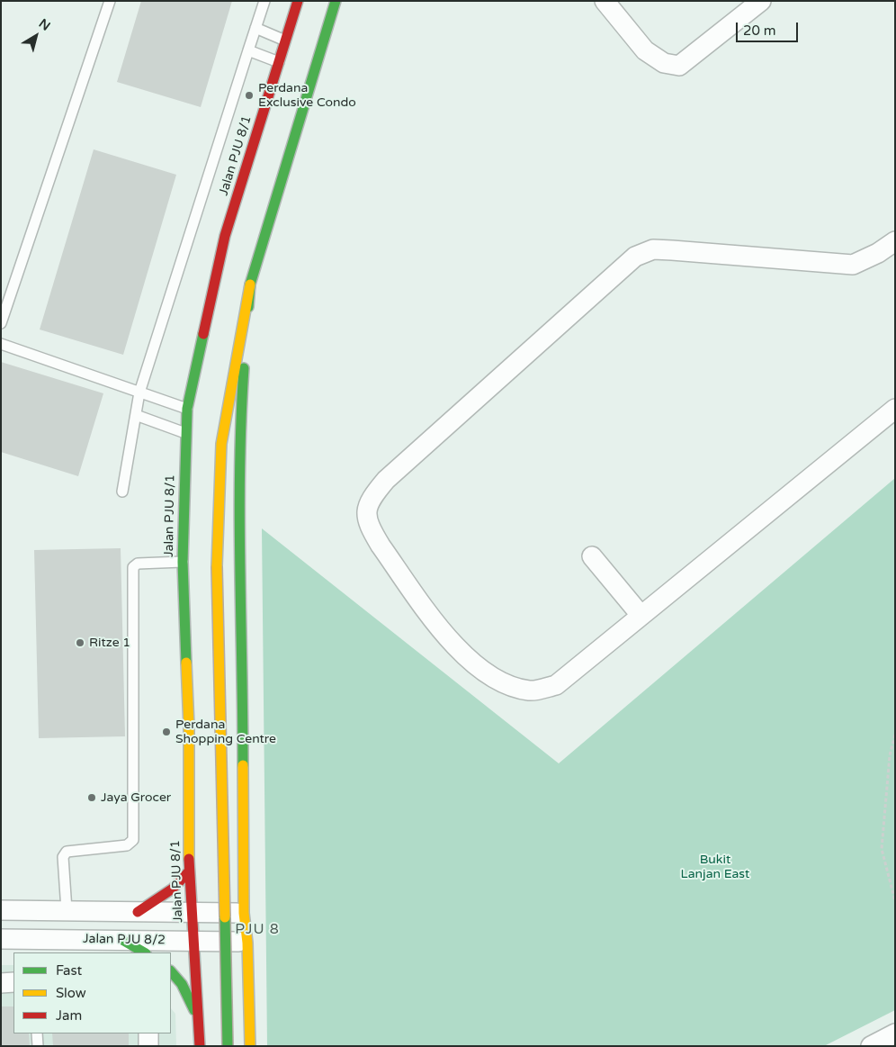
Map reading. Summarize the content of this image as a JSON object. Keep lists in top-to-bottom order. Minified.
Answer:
{"streets":{"main road":["Jalan PJU 8/1"],"street":["Jalan PJU 8/2"]},"crossings":[["Jalan PJU 8/1","Jalan PJU 8/2"]],"districts":["PJU 8"],"parks":["Bukit Lanjan East"],"places":["Perdana Exclusive Condo","Ritze 1","Perdana Shopping Centre","Jaya Grocer"],"legend":["Fast","Slow","Jam"],"scale_bar":"20 m","north":"top right"}
